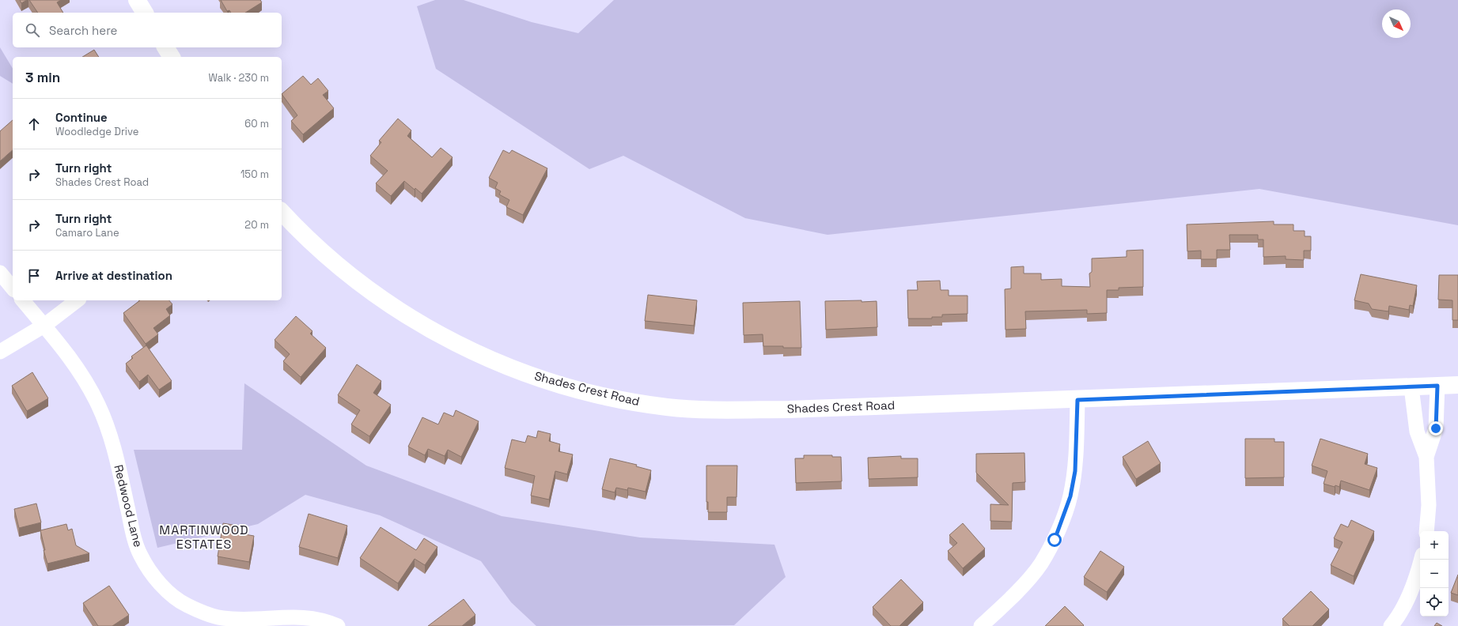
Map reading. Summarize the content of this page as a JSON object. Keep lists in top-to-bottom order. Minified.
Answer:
{"streets":{"street":["Shades Crest Road","Redwood Lane"]},"districts":["MARTINWOOD ESTATES"],"north":"bottom right","page":{"search":"Search here","heading":["3 min","Walk · 230 m"],"list":[["Continue","Woodledge Drive","60 m"],["Turn right","Shades Crest Road","150 m"],["Turn right","Camaro Lane","20 m"],"Arrive at destination"],"map_buttons":["+","−"]}}
